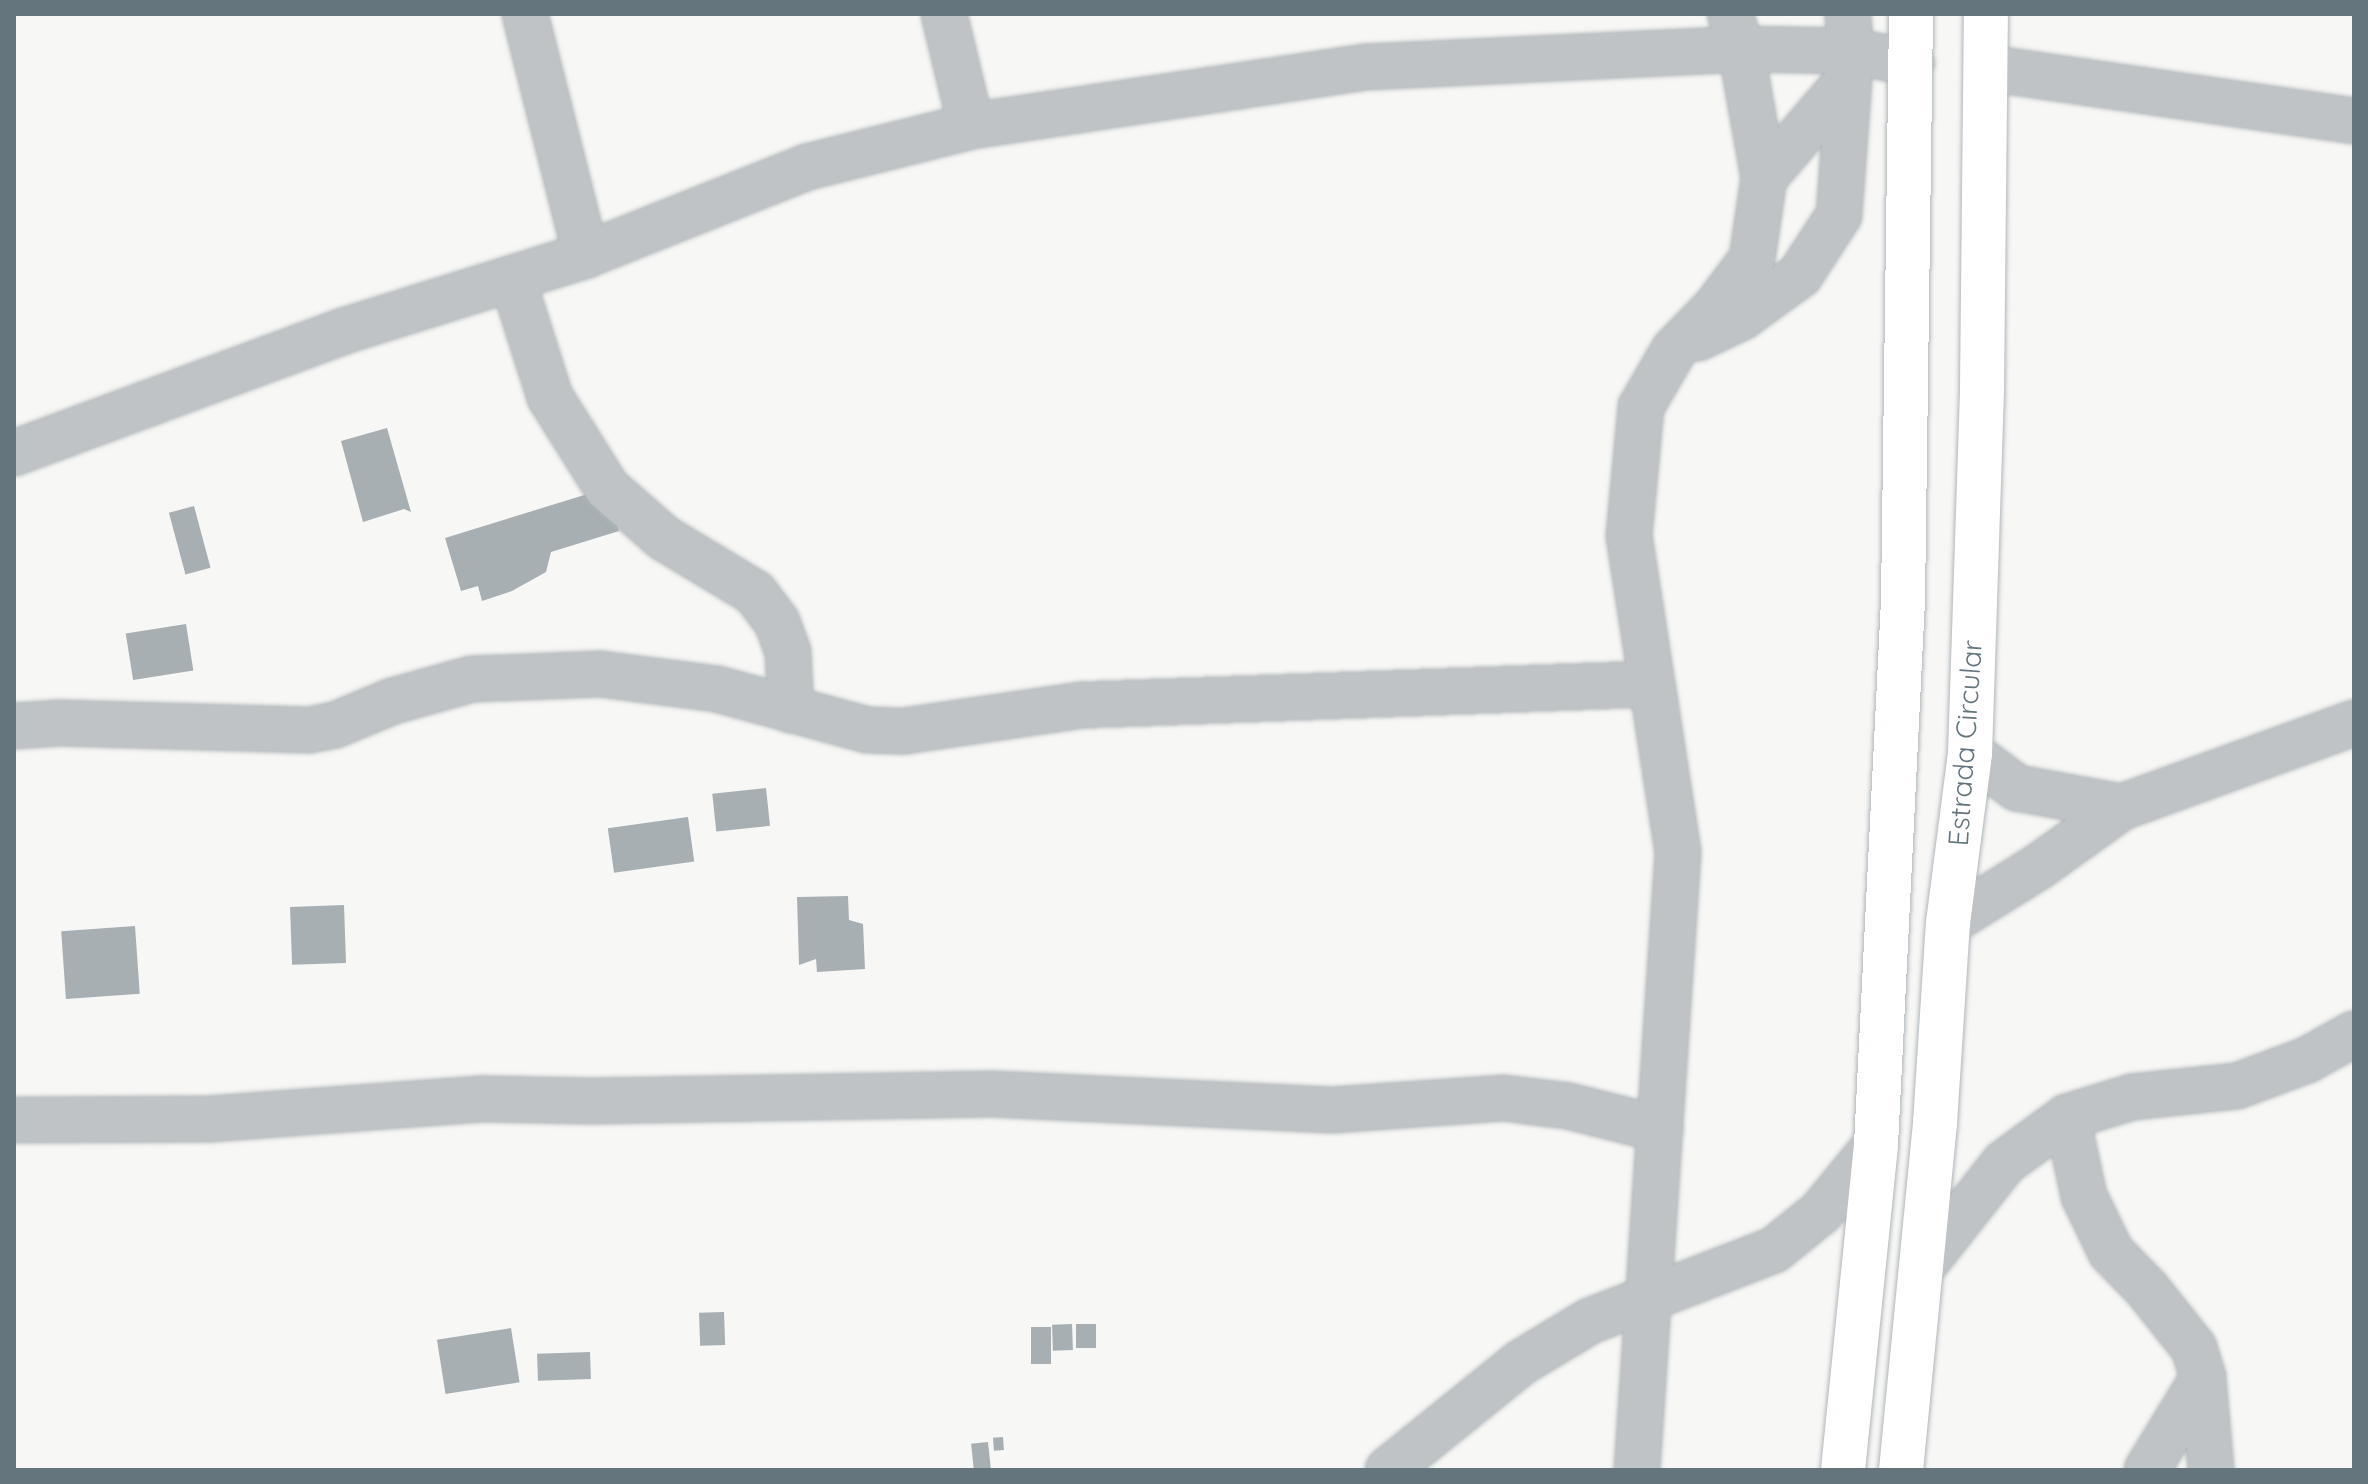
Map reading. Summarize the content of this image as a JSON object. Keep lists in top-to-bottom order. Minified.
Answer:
{"streets":{"main road":["Estrada Circular"]}}
